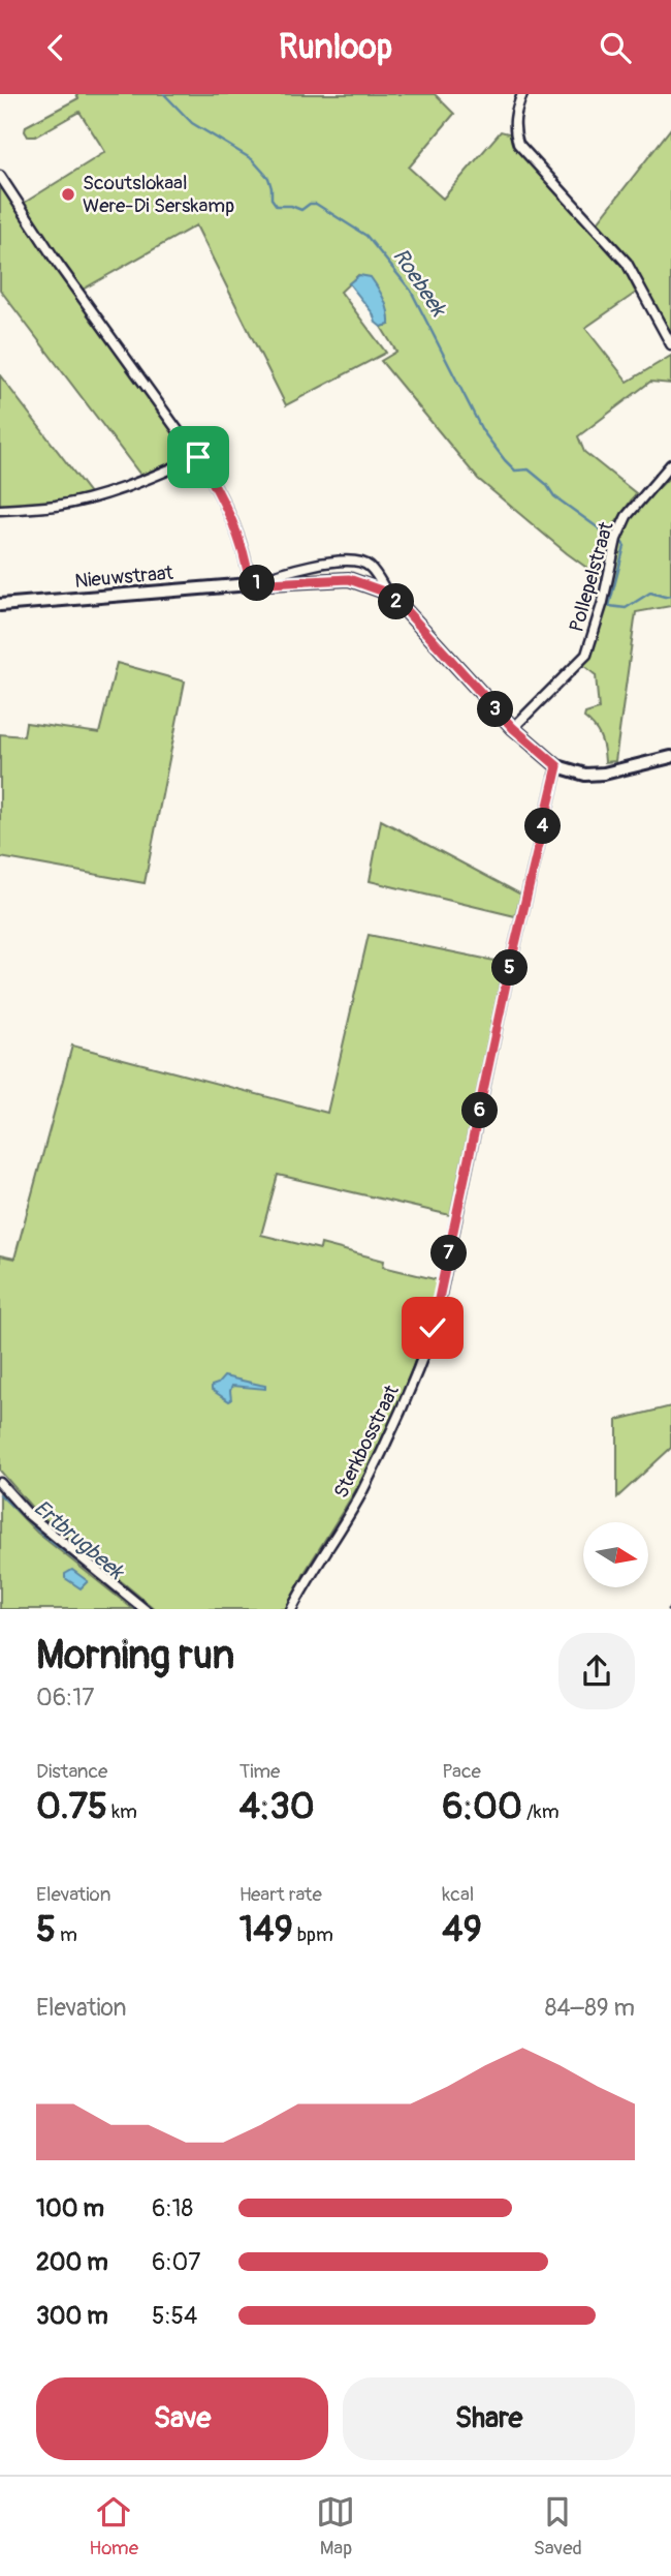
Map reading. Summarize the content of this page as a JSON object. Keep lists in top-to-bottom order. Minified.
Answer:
{"streets":{"street":["Nieuwstraat","Pollepelstraat","Sterkbosstraat"]},"crossings":[["Nieuwstraat","Pollepelstraat"],["Nieuwstraat","Sterkbosstraat"]],"water":["Roebeek","Ertbrugbeek"],"places":["Scoutslokaal Were-Di Serskamp"],"north":"right","page":{"header":"Runloop","pins":["1","2","3","4","5","6","7"],"heading":["Morning run","06:17"],"stats":[["Distance","0.75 km"],["Time","4:30"],["Pace","6:00 /km"],["Elevation","5 m"],["Heart rate","149 bpm"],["kcal","49"]],"chart":["Elevation","84–89 m"],"list":[{"name":"100 m","note":"6:18"},{"name":"200 m","note":"6:07"},{"name":"300 m","note":"5:54"}],"buttons":["Save","Share"],"tabs":["Home","Map","Saved"]}}
